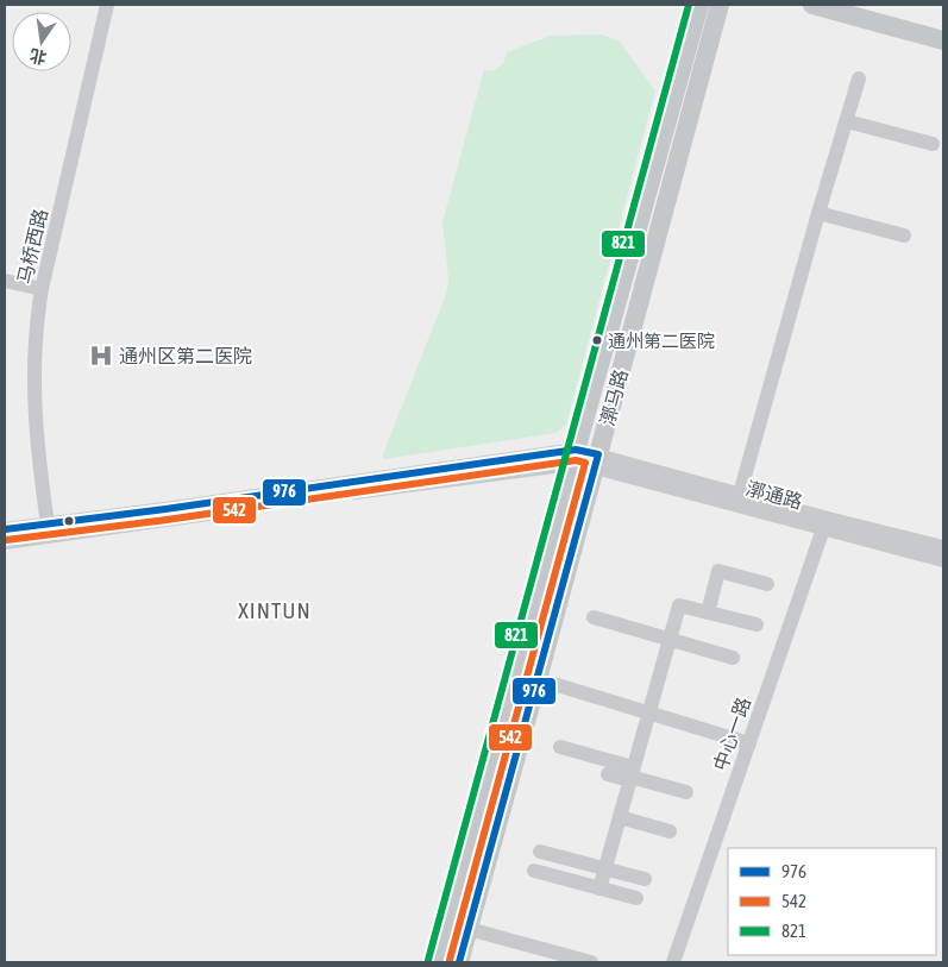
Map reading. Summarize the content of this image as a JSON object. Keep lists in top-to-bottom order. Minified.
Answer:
{"streets":{"main road":["漷马路"],"street":["马桥西路","漷通路","中心一路"]},"crossings":[["漷马路","漷通路"],["漷通路","中心一路"]],"districts":["XINTUN"],"places":{"other":["通州第二医院"],"hospital":["通州区第二医院"]},"lines":["transit line 821","transit line 976","transit line 542"],"legend":["976","542","821"],"north":"bottom"}
